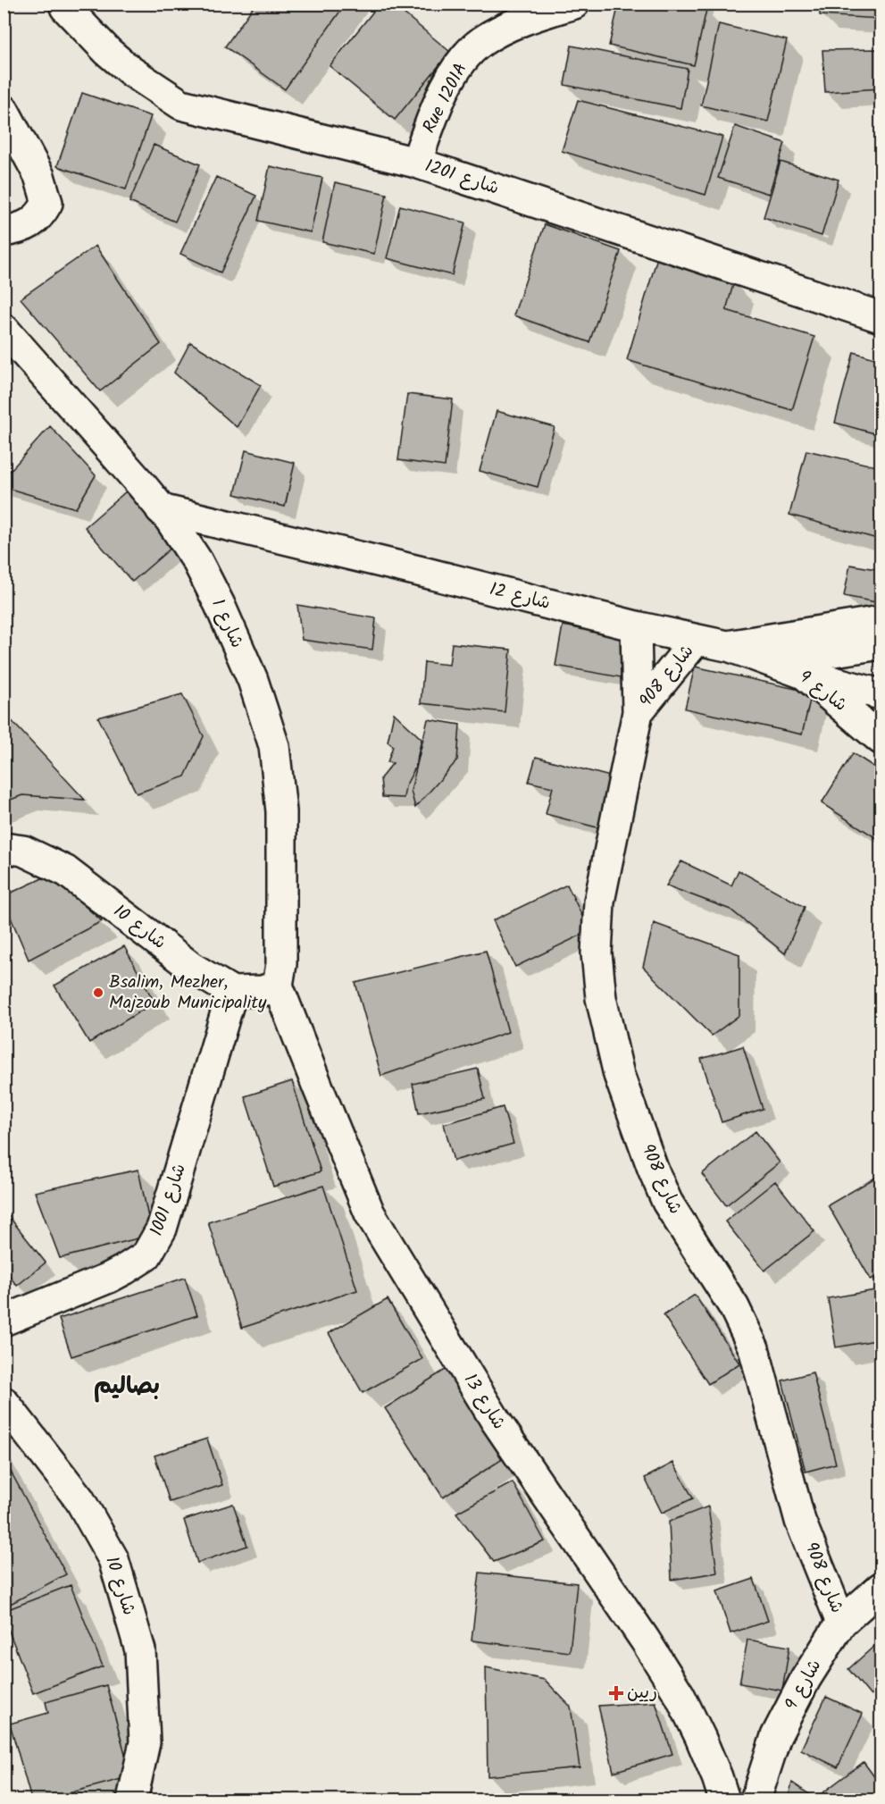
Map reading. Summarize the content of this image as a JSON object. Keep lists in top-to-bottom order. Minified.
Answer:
{"streets":{"street":["Rue 1201A","شارع 1201","شارع 12","شارع 1","شارع 908","شارع 9","شارع 10","شارع 1001","شارع 13"]},"crossings":[["Rue 1201A","شارع 1201"],["شارع 12","شارع 1"],["شارع 12","شارع 908"],["شارع 12","شارع 9"],["شارع 1","شارع 13"],["شارع 908","شارع 9"],["شارع 10","شارع 1001"]],"districts":["بصاليم"],"places":{"other":["Bsalim, Mezher, Majzoub Municipality"],"health":["ريين"]}}
